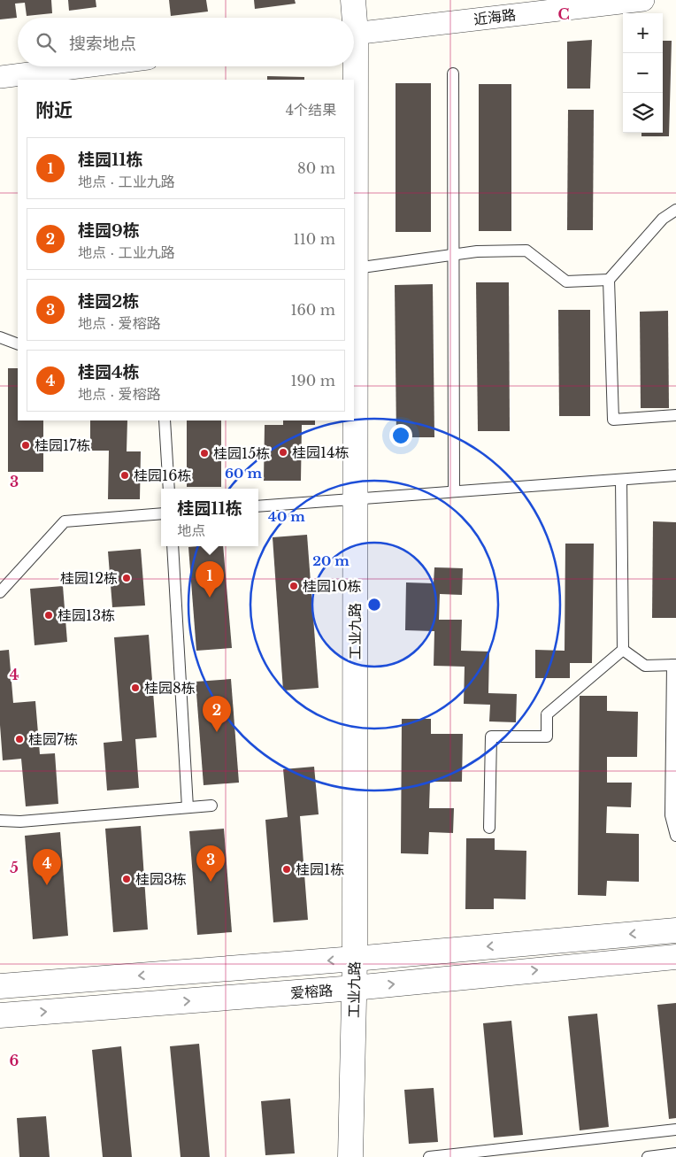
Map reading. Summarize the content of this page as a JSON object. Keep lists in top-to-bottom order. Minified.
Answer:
{"streets":{"street":["近海路","工业九路","爱榕路"]},"crossings":[["工业九路","爱榕路"]],"places":["桂园17栋","桂园14栋","桂园15栋","桂园16栋","桂园12栋","桂园10栋","桂园13栋","桂园8栋","桂园7栋","桂园1栋","桂园3栋"],"page":{"map_buttons":["+","−"],"search":"搜索地点","heading":["附近","4个结果"],"list":[{"mark":"1","name":"桂园11栋","note":"地点 · 工业九路","value":"80 m"},{"mark":"2","name":"桂园9栋","note":"地点 · 工业九路","value":"110 m"},{"mark":"3","name":"桂园2栋","note":"地点 · 爱榕路","value":"160 m"},{"mark":"4","name":"桂园4栋","note":"地点 · 爱榕路","value":"190 m"}],"popup":["桂园11栋","地点"],"pins":["1","2","3","4"]},"grid":{"columns":["C"],"rows":["3","4","5","6"]},"rings":["60 m","40 m","20 m"]}
